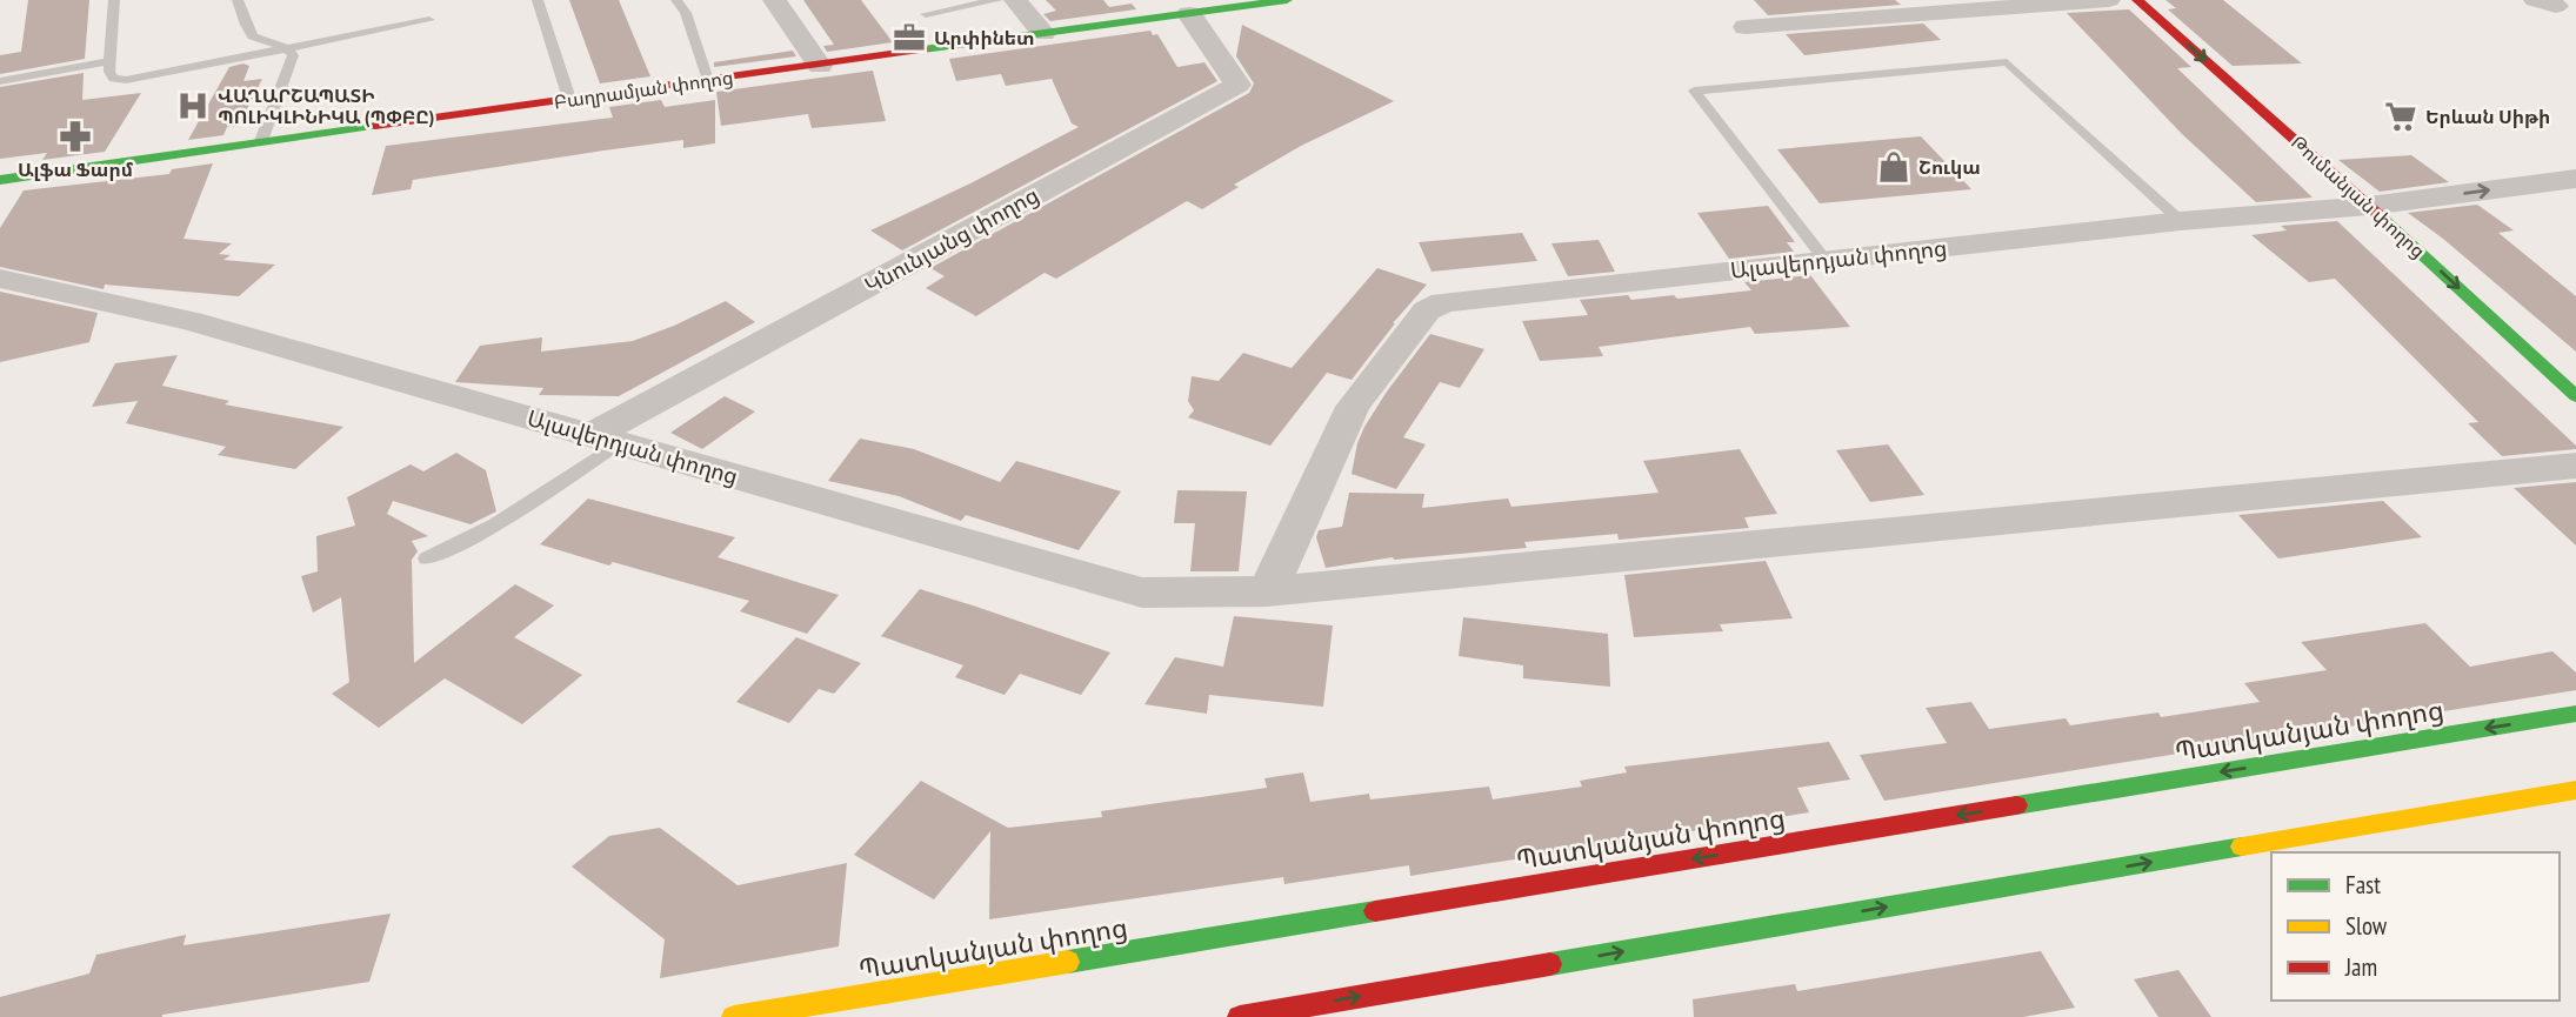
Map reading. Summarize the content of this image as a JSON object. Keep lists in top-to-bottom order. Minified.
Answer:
{"streets":{"main road":["Բաղրամյան փողոց","Թումանյան փողոց","Պատկանյան փողոց"],"street":["Կնունյանց փողոց","Ալավերդյան փողոց"]},"crossings":[["Բաղրամյան փողոց","Կնունյանց փողոց"],["Թումանյան փողոց","Ալավերդյան փողոց"],["Կնունյանց փողոց","Ալավերդյան փողոց"]],"one_way":["Թումանյան փողոց"],"places":{"office":["Արփինետ"],"hospital":["ՎԱՂԱՐՇԱՊԱՏԻ ՊՈԼԻԿԼԻՆԻԿԱ (ՊՓԲԸ)"],"supermarket":["Երևան Սիթի"],"pharmacy":["Ալֆա Ֆարմ"],"shop":["Շուկա"]},"legend":["Fast","Slow","Jam"]}
